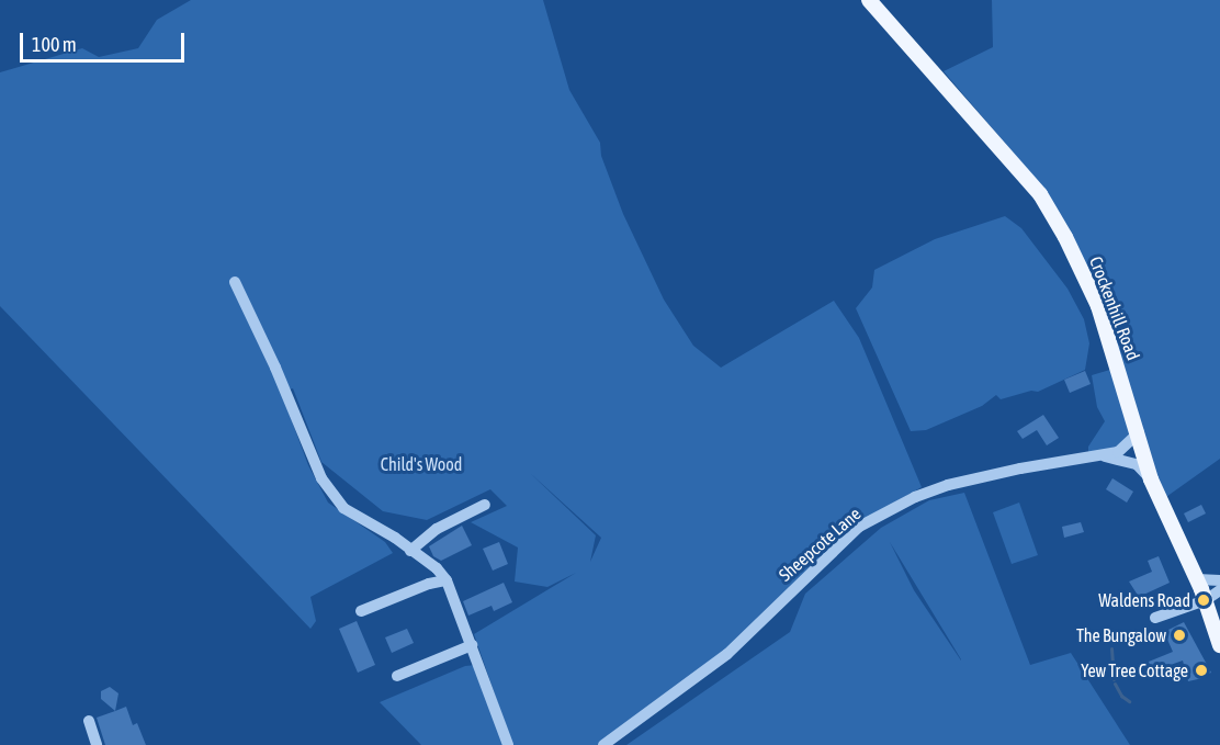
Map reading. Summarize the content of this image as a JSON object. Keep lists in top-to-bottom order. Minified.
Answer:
{"streets":{"main road":["Crockenhill Road"],"street":["Sheepcote Lane"]},"crossings":[["Crockenhill Road","Sheepcote Lane"]],"parks":["Child's Wood"],"places":["Waldens Road","The Bungalow","Yew Tree Cottage"],"scale_bar":"100 m"}
